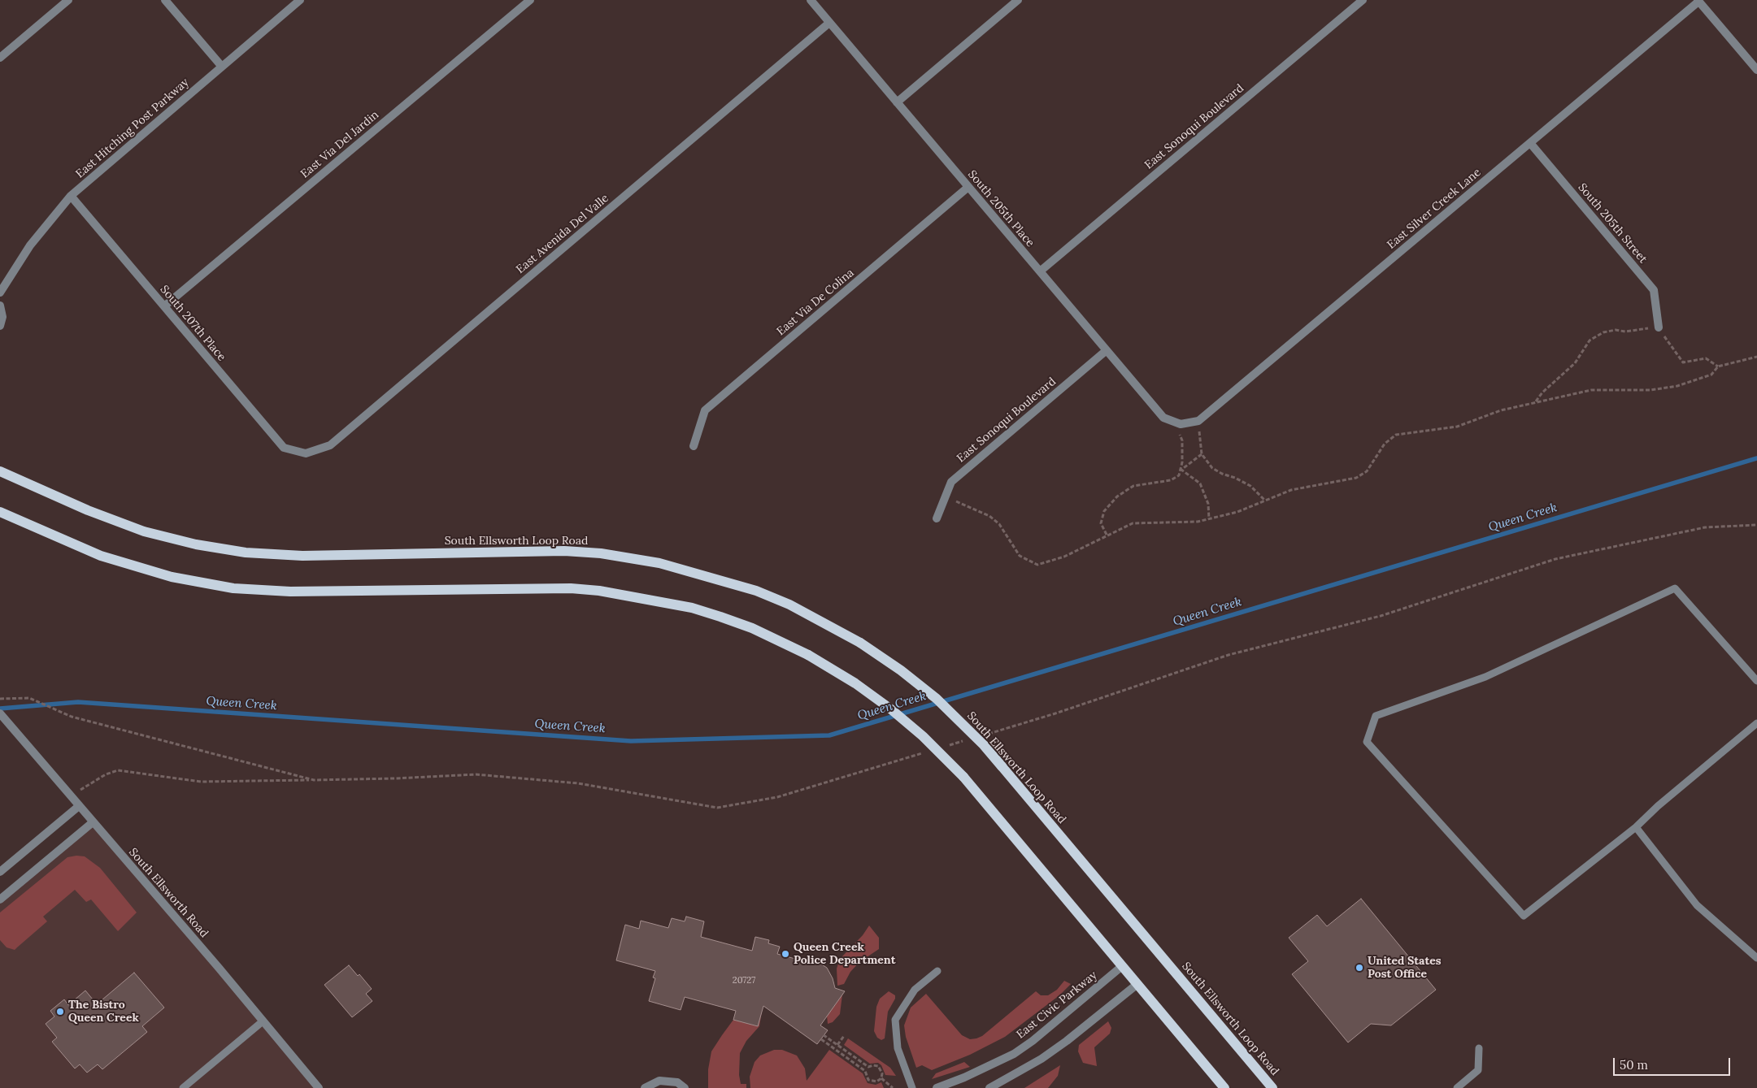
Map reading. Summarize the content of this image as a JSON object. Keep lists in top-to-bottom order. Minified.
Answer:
{"streets":{"main road":["South Ellsworth Loop Road"],"street":["East Sonoqui Boulevard","East Hitching Post Parkway","East Via Del Jardin","South 205th Place","East Silver Creek Lane","South 205th Street","East Avenida Del Valle","East Via De Colina","South 207th Place","South Ellsworth Road","East Civic Parkway"]},"crossings":[["East Sonoqui Boulevard","South 205th Place"],["East Hitching Post Parkway","South 207th Place"],["East Via Del Jardin","South 207th Place"],["South 205th Place","East Silver Creek Lane"],["South 205th Place","East Avenida Del Valle"],["South 205th Place","East Via De Colina"],["East Silver Creek Lane","South 205th Street"],["East Avenida Del Valle","South 207th Place"]],"water":["Queen Creek"],"places":["Queen Creek Police Department","United States Post Office","The Bistro Queen Creek"],"house_numbers":["20727"],"scale_bar":"50 m"}
